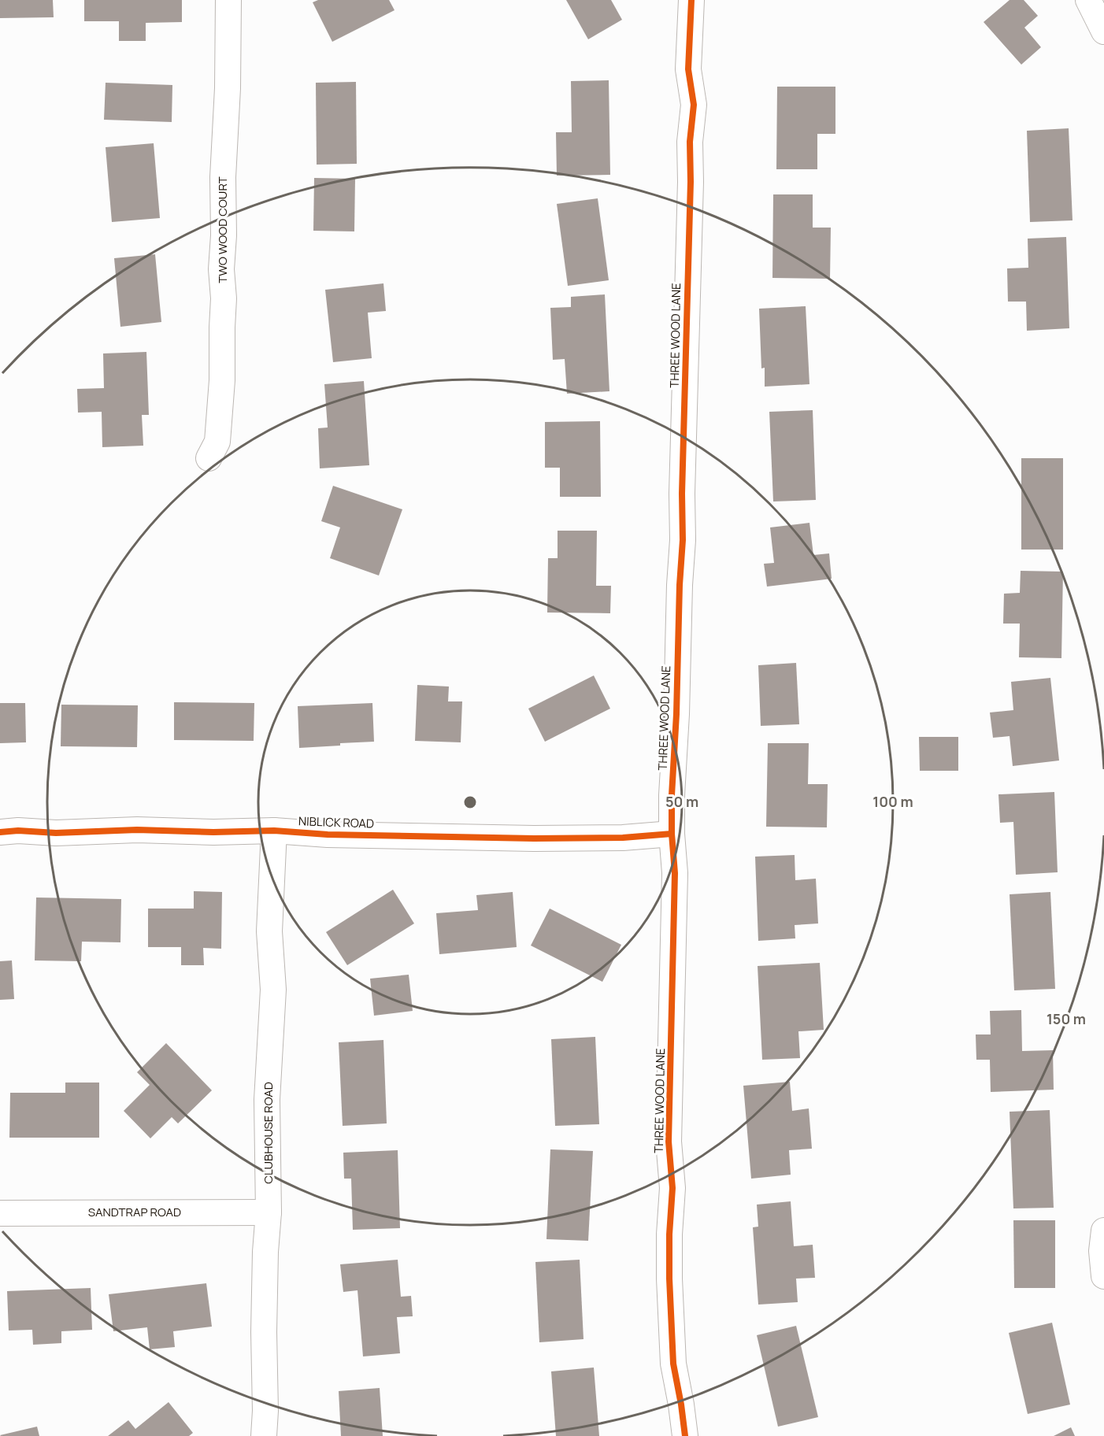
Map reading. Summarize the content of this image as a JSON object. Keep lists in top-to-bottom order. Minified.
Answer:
{"streets":{"street":["TWO WOOD COURT","THREE WOOD LANE","NIBLICK ROAD","CLUBHOUSE ROAD","SANDTRAP ROAD"]},"crossings":[["THREE WOOD LANE","NIBLICK ROAD"],["NIBLICK ROAD","CLUBHOUSE ROAD"],["CLUBHOUSE ROAD","SANDTRAP ROAD"]],"rings":["50 m","100 m","150 m"]}
